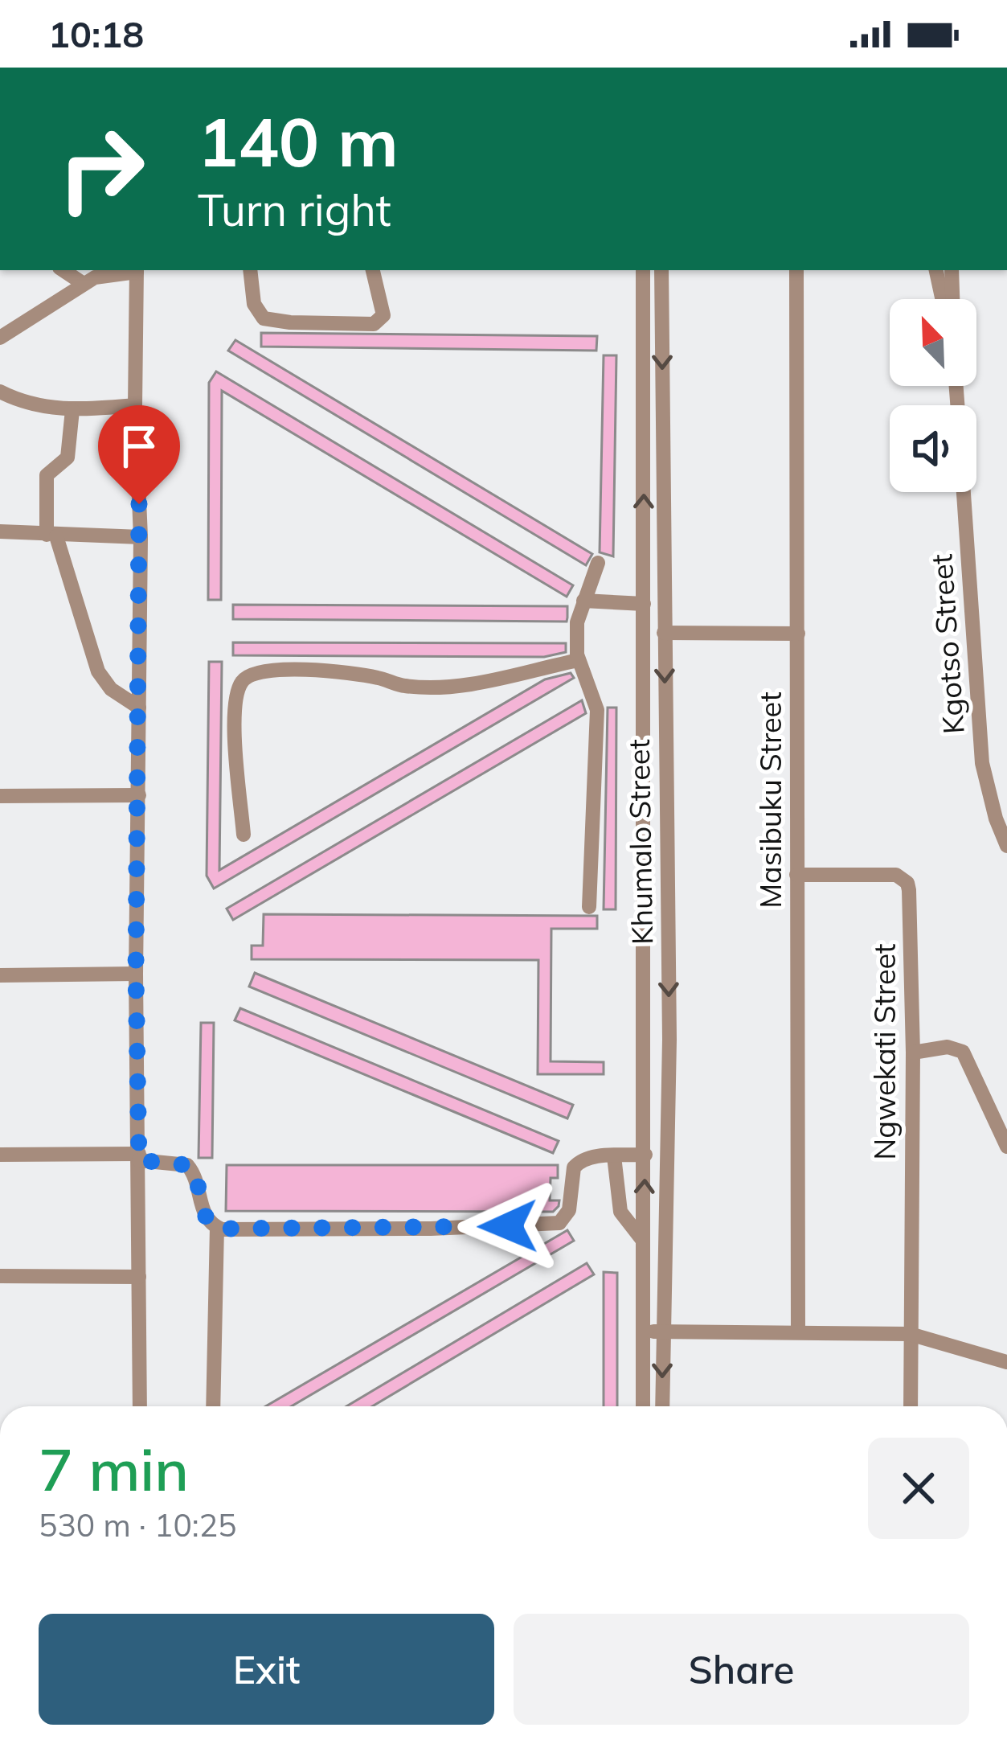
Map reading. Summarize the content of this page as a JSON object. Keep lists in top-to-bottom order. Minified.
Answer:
{"streets":{"street":["Kgotso Street","Masibuku Street","Khumalo Street","Ngwekati Street"]},"crossings":[["Masibuku Street","Ngwekati Street"]],"north":"top left","page":{"status":"10:18","turn":["140 m","Turn right"],"heading":["7 min","530 m · 10:25"],"buttons":["Exit","Share"]}}
